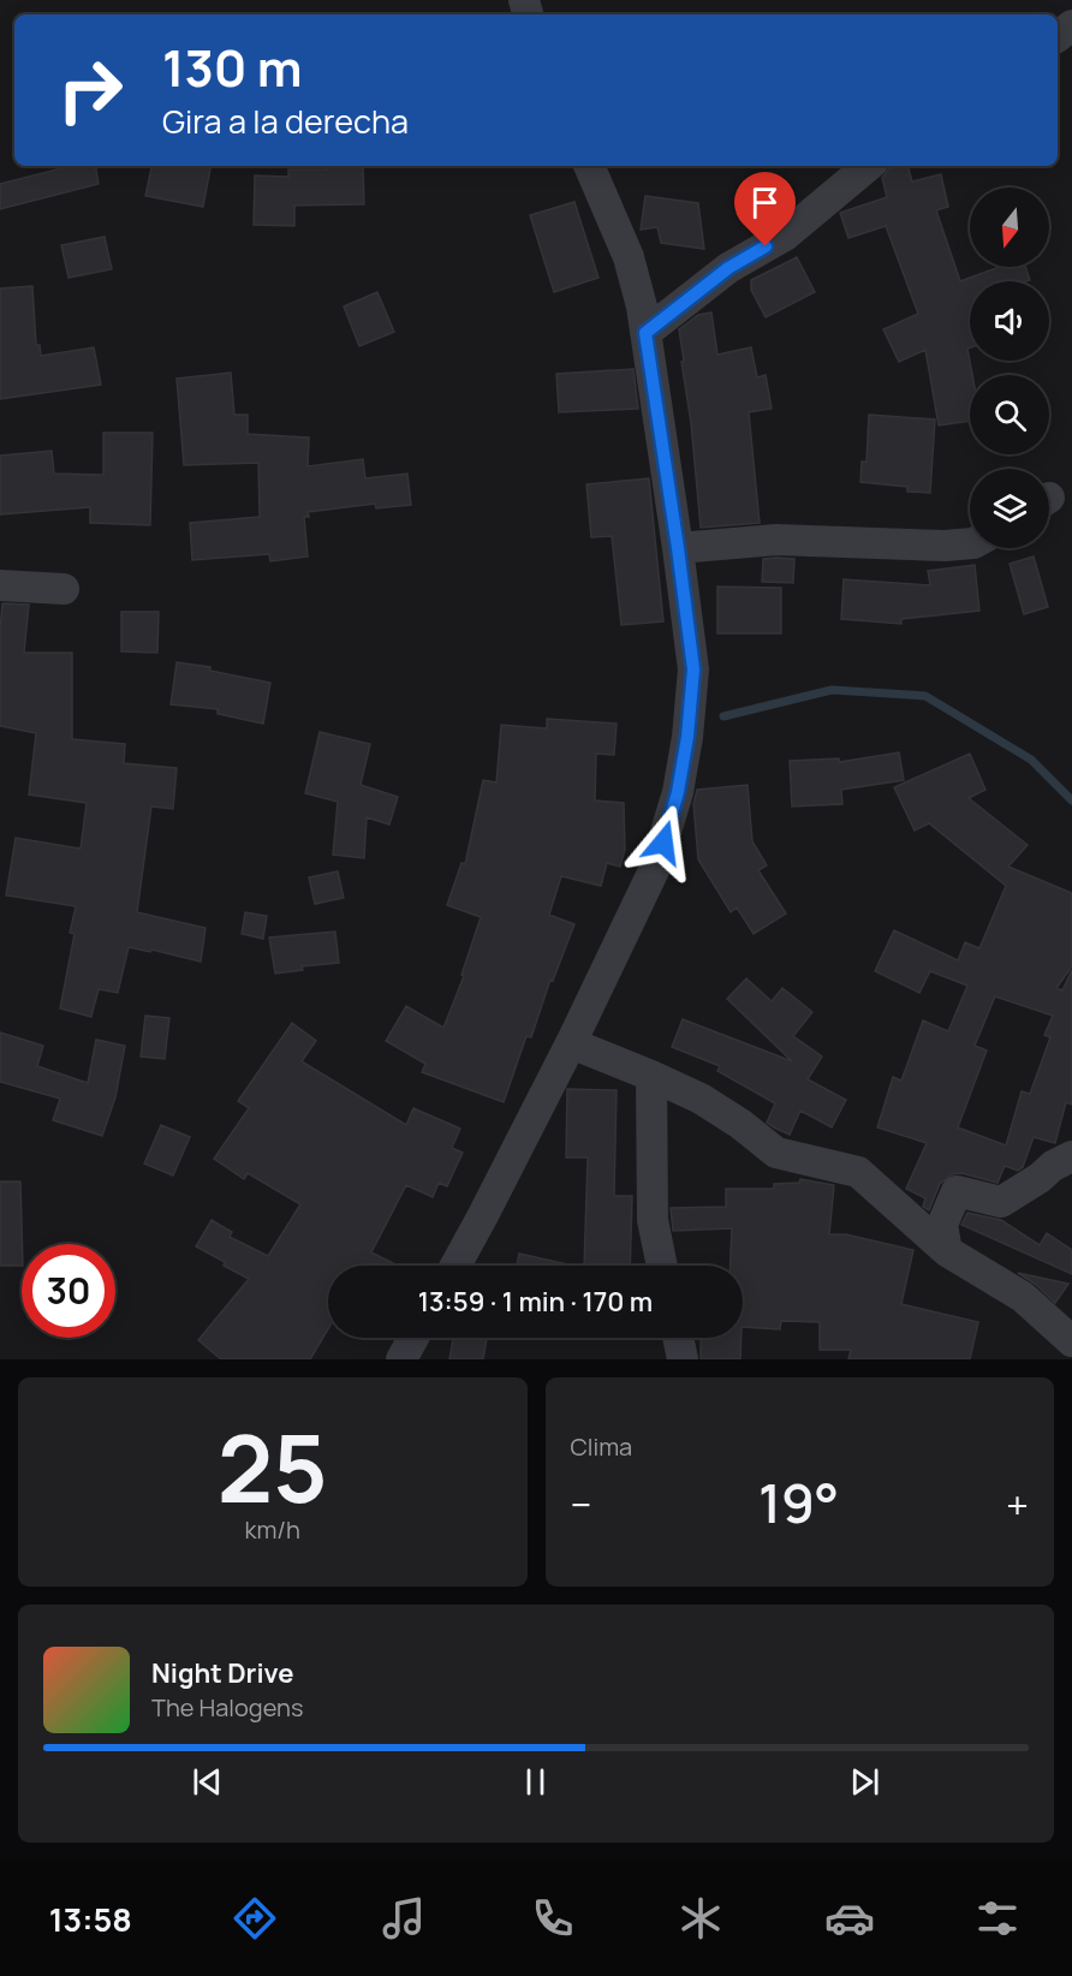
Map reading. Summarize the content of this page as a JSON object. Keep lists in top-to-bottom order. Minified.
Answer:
{"north":"bottom","page":{"turn":["130 m","Gira a la derecha"],"limit":"30","trip":"13:59 · 1 min · 170 m","tile":[["25","km/h"],"Clima"],"heat":["−","19°","+"],"song":["Night Drive","The Halogens"],"tabs":"13:58"}}
